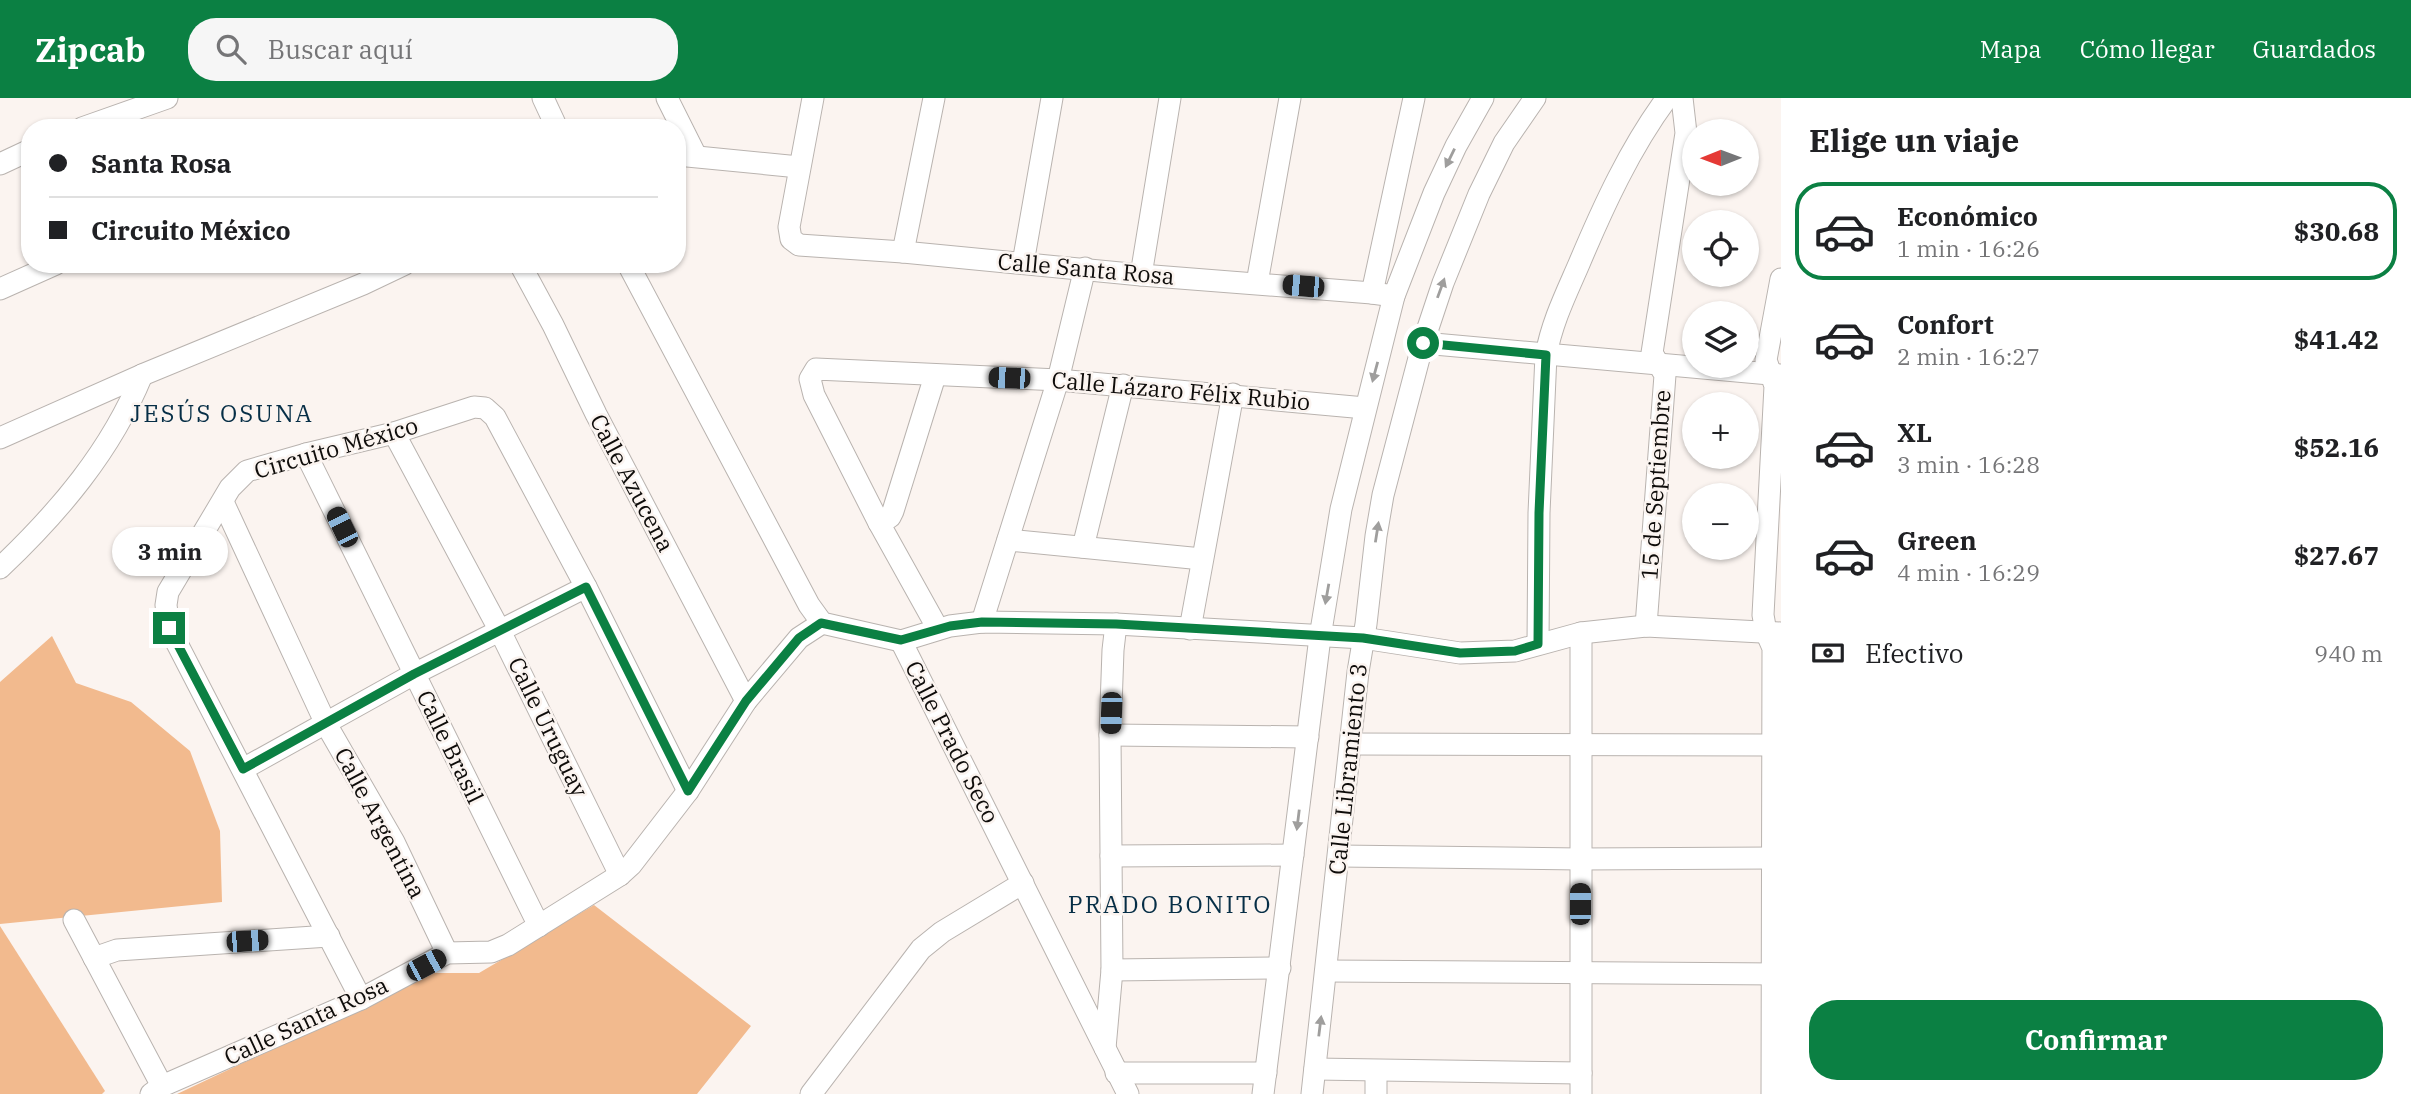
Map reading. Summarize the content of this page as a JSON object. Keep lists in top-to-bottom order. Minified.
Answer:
{"streets":{"street":["Calle Santa Rosa","Calle Lázaro Félix Rubio","Circuito México","Calle Azucena","15 de Septiembre","Calle Uruguay","Calle Prado Seco","Calle Brasil","Calle Libramiento 3","Calle Argentina"]},"crossings":[["Calle Santa Rosa","Circuito México"],["Calle Santa Rosa","Calle Azucena"],["Calle Santa Rosa","Calle Uruguay"],["Calle Santa Rosa","Calle Prado Seco"],["Calle Santa Rosa","Calle Brasil"],["Calle Santa Rosa","Calle Libramiento 3"],["Calle Santa Rosa","Calle Argentina"],["Calle Lázaro Félix Rubio","Calle Libramiento 3"],["Circuito México","Calle Uruguay"],["Circuito México","Calle Brasil"],["Circuito México","Calle Argentina"]],"districts":["JESÚS OSUNA","PRADO BONITO"],"north":"left","page":{"header":"Zipcab","search":"Buscar aquí","nav":["Mapa","Cómo llegar","Guardados"],"heading":"Elige un viaje","map_buttons":["+","−"],"banner":["Santa Rosa","Circuito México"],"list":[{"name":"Económico","note":"1 min · 16:26","value":"$30.68"},{"name":"Confort","note":"2 min · 16:27","value":"$41.42"},{"name":"XL","note":"3 min · 16:28","value":"$52.16"},{"name":"Green","note":"4 min · 16:29","value":"$27.67"}],"bubble":"3 min","pay":["Efectivo","940 m"],"buttons":"Confirmar"}}
